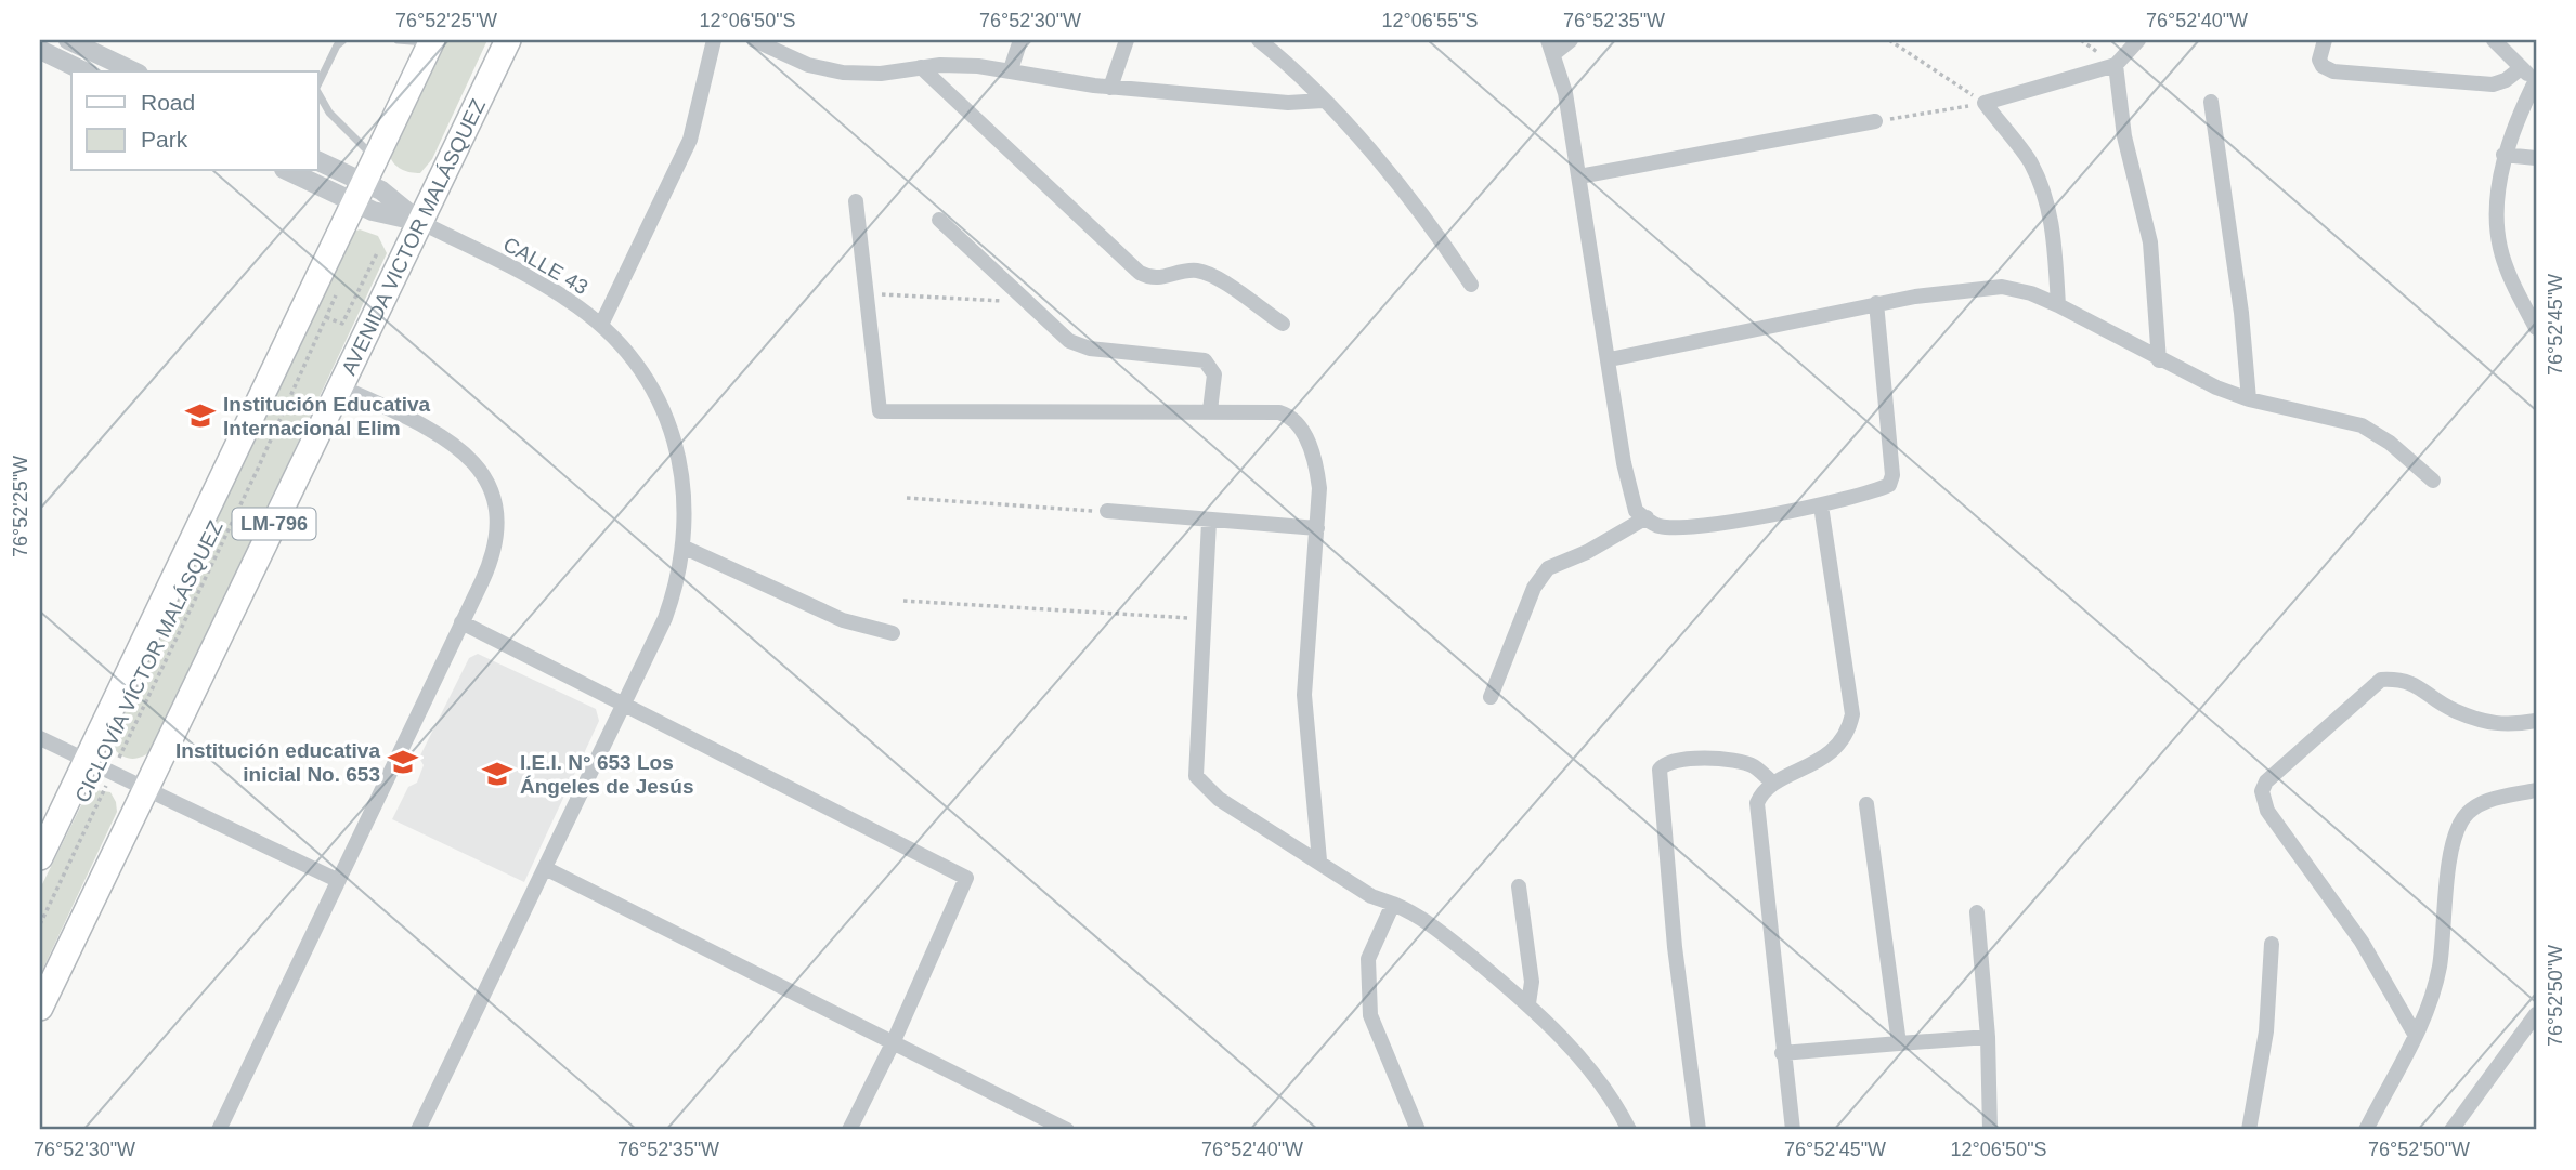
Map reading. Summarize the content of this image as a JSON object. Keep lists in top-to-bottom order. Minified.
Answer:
{"streets":{"main road":["AVENIDA VICTOR MALÁSQUEZ","LM-796"],"street":["CALLE 43"],"path":["CICLOVÍA VÍCTOR MALÁSQUEZ"]},"crossings":[["AVENIDA VICTOR MALÁSQUEZ","CALLE 43"]],"places":{"school or university":["Institución Educativa Internacional Elim","Institución educativa inicial No. 653","I.E.I. N° 653 Los Ángeles de Jesús"]},"legend":["Road","Park"],"coordinates":["76°52'25\"W","12°06'50\"S","76°52'30\"W","12°06'55\"S","76°52'35\"W","76°52'40\"W","76°52'45\"W","76°52'50\"W"]}
